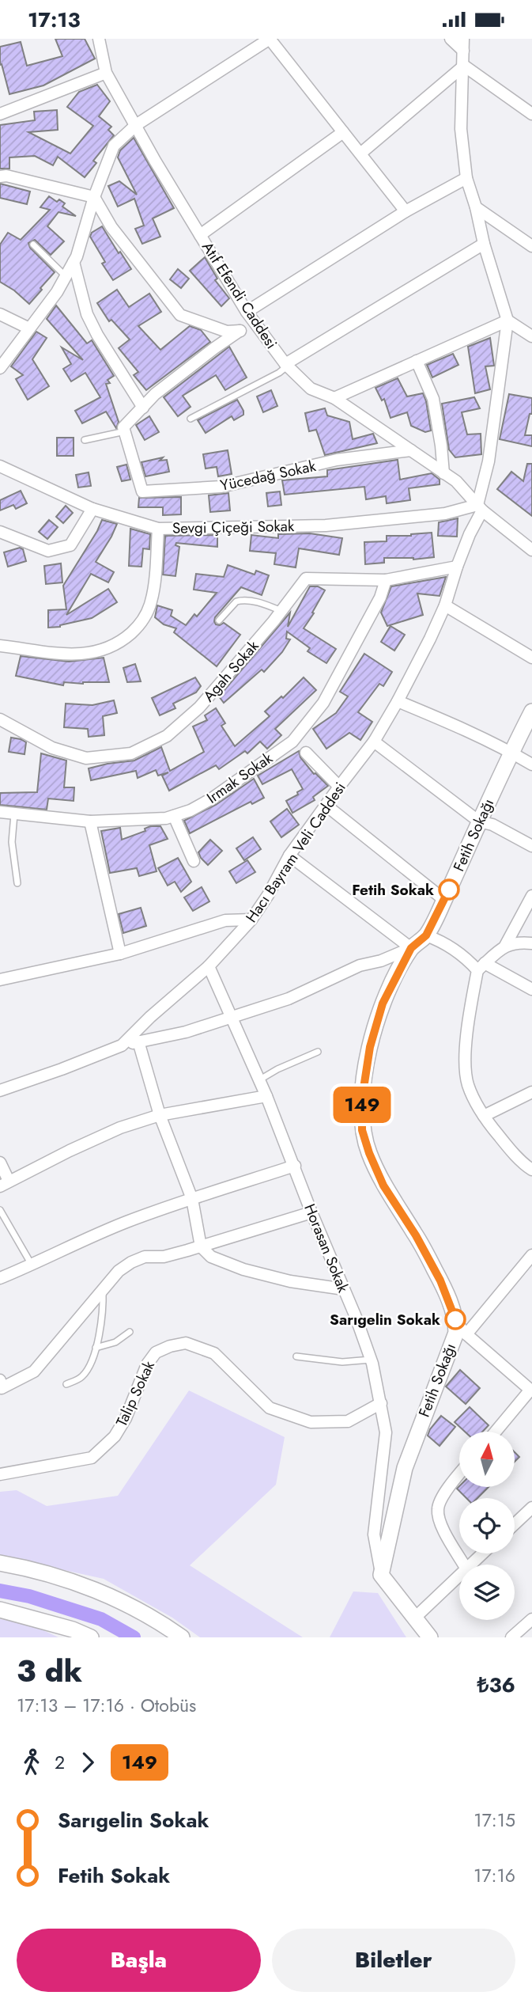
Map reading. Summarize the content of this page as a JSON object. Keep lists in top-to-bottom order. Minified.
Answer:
{"streets":{"street":["Atıf Efendi Caddesi","Yücedağ Sokak","Sevgi Çiçeği Sokak","Agah Sokak","Irmak Sokak","Fetih Sokağı","Hacı Bayram Veli Caddesi","Horasan Sokak","Talip Sokak"]},"crossings":[["Atıf Efendi Caddesi","Yücedağ Sokak"],["Atıf Efendi Caddesi","Sevgi Çiçeği Sokak"],["Atıf Efendi Caddesi","Hacı Bayram Veli Caddesi"],["Sevgi Çiçeği Sokak","Hacı Bayram Veli Caddesi"],["Agah Sokak","Irmak Sokak"],["Agah Sokak","Hacı Bayram Veli Caddesi"],["Fetih Sokağı","Horasan Sokak"],["Hacı Bayram Veli Caddesi","Horasan Sokak"],["Horasan Sokak","Talip Sokak"]],"places":["Fetih Sokak","Sarıgelin Sokak"],"lines":["bus line 149"],"north":"top","page":{"status":"17:13","on_map":"149","heading":["3 dk","17:13 – 17:16 · Otobüs","₺36"],"legs":["2","149"],"list":[{"name":"Sarıgelin Sokak","value":"17:15"},{"name":"Fetih Sokak","value":"17:16"}],"buttons":["Başla","Biletler"]}}
